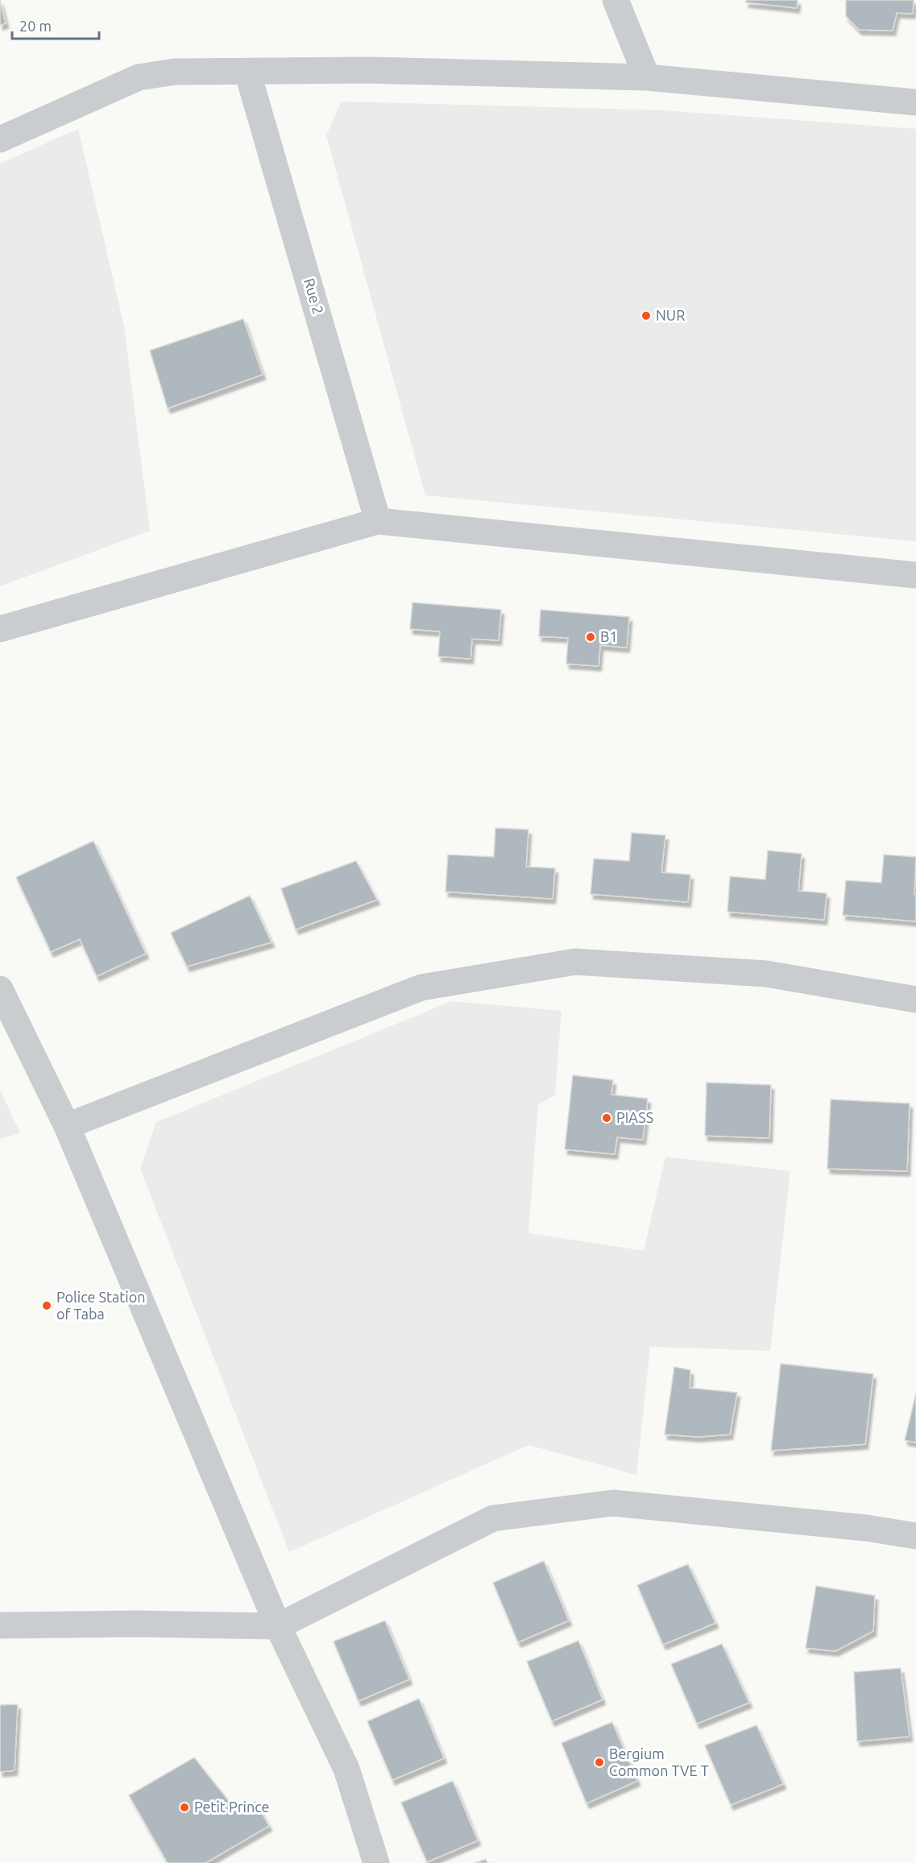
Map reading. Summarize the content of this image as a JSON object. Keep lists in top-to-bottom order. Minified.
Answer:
{"streets":{"street":["Rue 2"]},"places":["NUR","B1","PIASS","Police Station of Taba","Bergium Common TVE T","Petit Prince"],"scale_bar":"20 m"}
